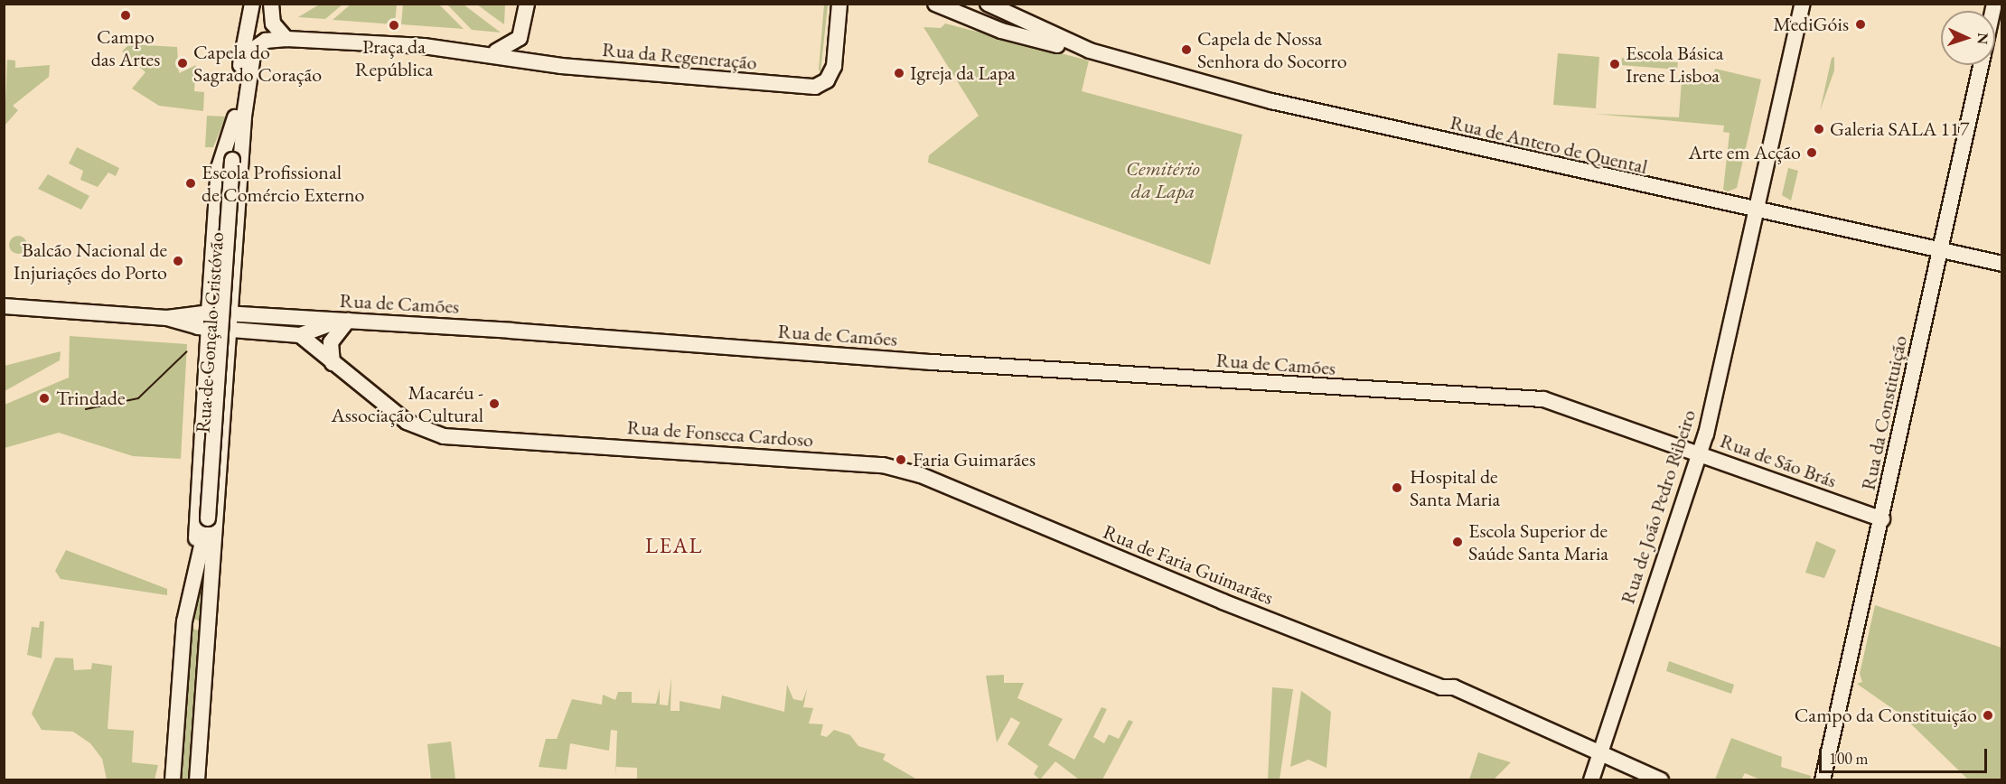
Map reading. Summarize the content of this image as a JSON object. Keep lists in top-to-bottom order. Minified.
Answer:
{"streets":{"main road":["Rua da Regeneração","Rua de Antero de Quental","Rua de Camões","Rua de Gonçalo Cristóvão","Rua da Constituição","Rua de Fonseca Cardoso","Rua de São Brás","Rua de João Pedro Ribeiro","Rua de Faria Guimarães"]},"crossings":[["Rua de Antero de Quental","Rua da Constituição"],["Rua de Antero de Quental","Rua de João Pedro Ribeiro"],["Rua de Camões","Rua de Gonçalo Cristóvão"],["Rua de Camões","Rua de Fonseca Cardoso"],["Rua de Camões","Rua de São Brás"],["Rua da Constituição","Rua de São Brás"],["Rua de Fonseca Cardoso","Rua de Faria Guimarães"],["Rua de São Brás","Rua de João Pedro Ribeiro"],["Rua de João Pedro Ribeiro","Rua de Faria Guimarães"]],"districts":["LEAL"],"parks":["Cemitério da Lapa"],"places":["Campo das Artes","MediGóis","Praça da República","Capela de Nossa Senhora do Socorro","Capela do Sagrado Coração","Escola Básica Irene Lisboa","Igreja da Lapa","Galeria SALA 117","Arte em Acção","Escola Profissional de Comércio Externo","Balcão Nacional de Injuriações do Porto","Trindade","Macaréu - Associação Cultural","Faria Guimarães","Hospital de Santa Maria","Escola Superior de Saúde Santa Maria","Campo da Constituição"],"scale_bar":"100 m","north":"right"}
